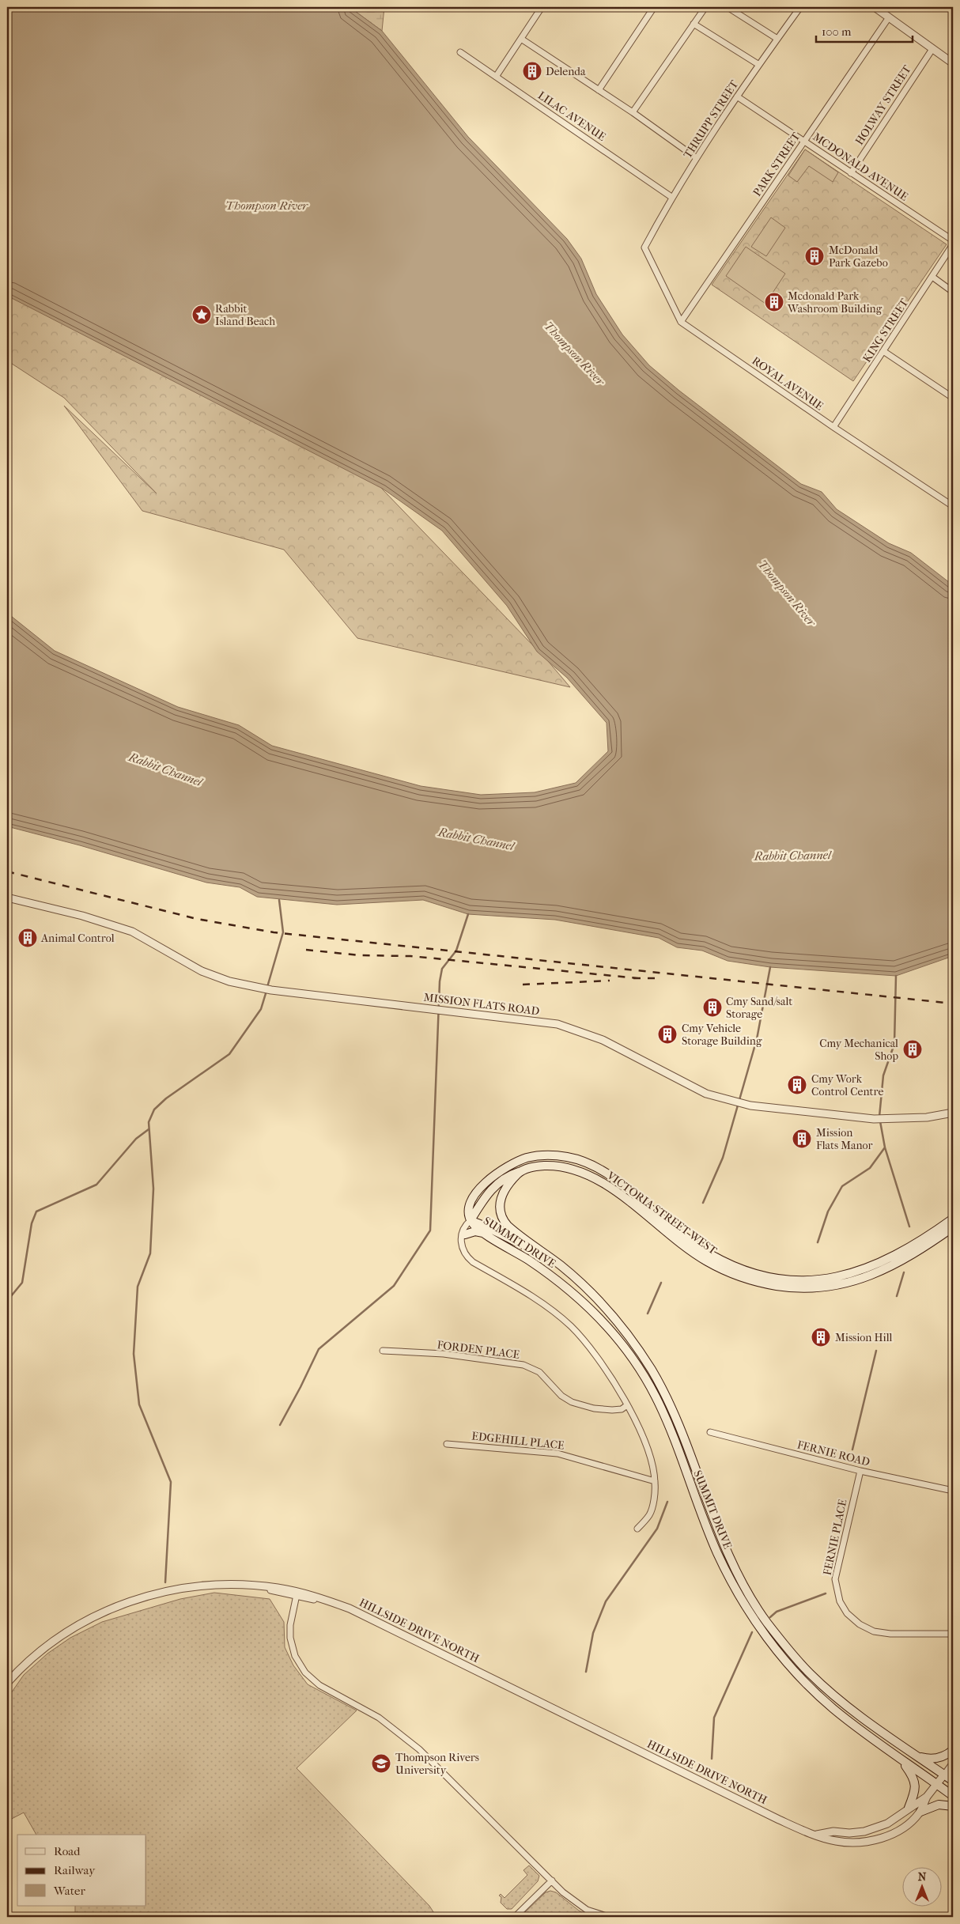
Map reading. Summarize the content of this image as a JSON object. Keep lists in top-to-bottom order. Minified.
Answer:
{"streets":{"main road":["VICTORIA STREET WEST","SUMMIT DRIVE"],"street":["HOLWAY STREET","LILAC AVENUE","THRUPP STREET","PARK STREET","MCDONALD AVENUE","KING STREET","ROYAL AVENUE","MISSION FLATS ROAD","FORDEN PLACE","EDGEHILL PLACE","FERNIE ROAD","FERNIE PLACE","HILLSIDE DRIVE NORTH"]},"crossings":[["HOLWAY STREET","MCDONALD AVENUE"],["LILAC AVENUE","THRUPP STREET"],["THRUPP STREET","MCDONALD AVENUE"],["THRUPP STREET","ROYAL AVENUE"],["PARK STREET","MCDONALD AVENUE"],["PARK STREET","ROYAL AVENUE"],["KING STREET","ROYAL AVENUE"],["VICTORIA STREET WEST","SUMMIT DRIVE"],["SUMMIT DRIVE","HILLSIDE DRIVE NORTH"],["FERNIE ROAD","FERNIE PLACE"]],"water":["Thompson River","Rabbit Channel"],"places":{"building":["Delenda","McDonald Park Gazebo","Mcdonald Park Washroom Building","Animal Control","Cmy Sand/salt Storage","Cmy Vehicle Storage Building","Cmy Mechanical Shop","Cmy Work Control Centre","Mission Flats Manor","Mission Hill"],"place":["Rabbit Island Beach"],"school or university":["Thompson Rivers University"]},"legend":["Road","Railway","Water"],"scale_bar":"100 m","north":"top"}
